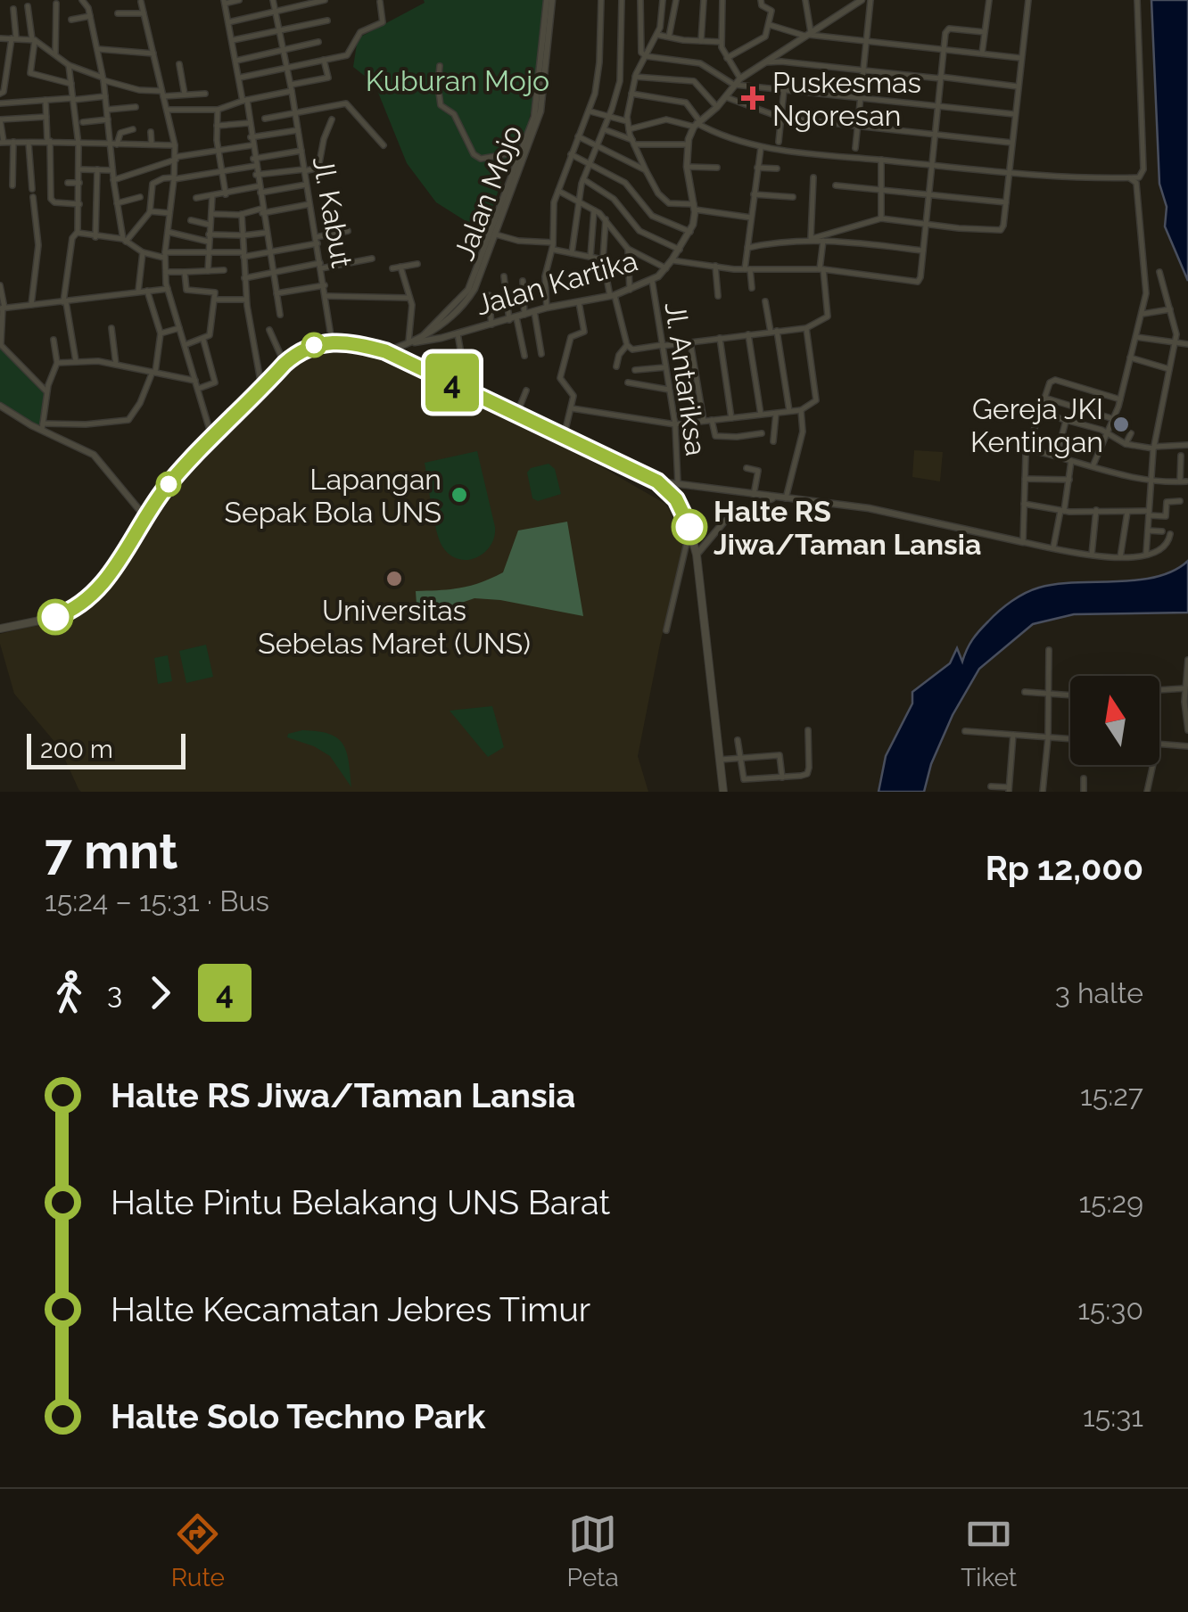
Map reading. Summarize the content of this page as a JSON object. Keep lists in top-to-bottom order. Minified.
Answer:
{"streets":{"street":["Jalan Mojo","Jl. Kabut","Jalan Kartika","Jl. Antariksa"]},"crossings":[["Jalan Mojo","Jalan Kartika"],["Jalan Kartika","Jl. Antariksa"]],"parks":["Kuburan Mojo"],"places":{"health":["Puskesmas Ngoresan"],"other":["Gereja JKI Kentingan","Lapangan Sepak Bola UNS","Halte RS Jiwa/Taman Lansia","Universitas Sebelas Maret (UNS)"]},"lines":["bus line 4"],"scale_bar":"200 m","north":"top","page":{"on_map":"4","scale":"200 m","heading":["7 mnt","15:24 – 15:31 · Bus","Rp 12,000"],"legs":["3","4","3 halte"],"list":[{"name":"Halte RS Jiwa/Taman Lansia","value":"15:27"},{"name":"Halte Pintu Belakang UNS Barat","value":"15:29"},{"name":"Halte Kecamatan Jebres Timur","value":"15:30"},{"name":"Halte Solo Techno Park","value":"15:31"}],"tabs":["Rute","Peta","Tiket"]}}
